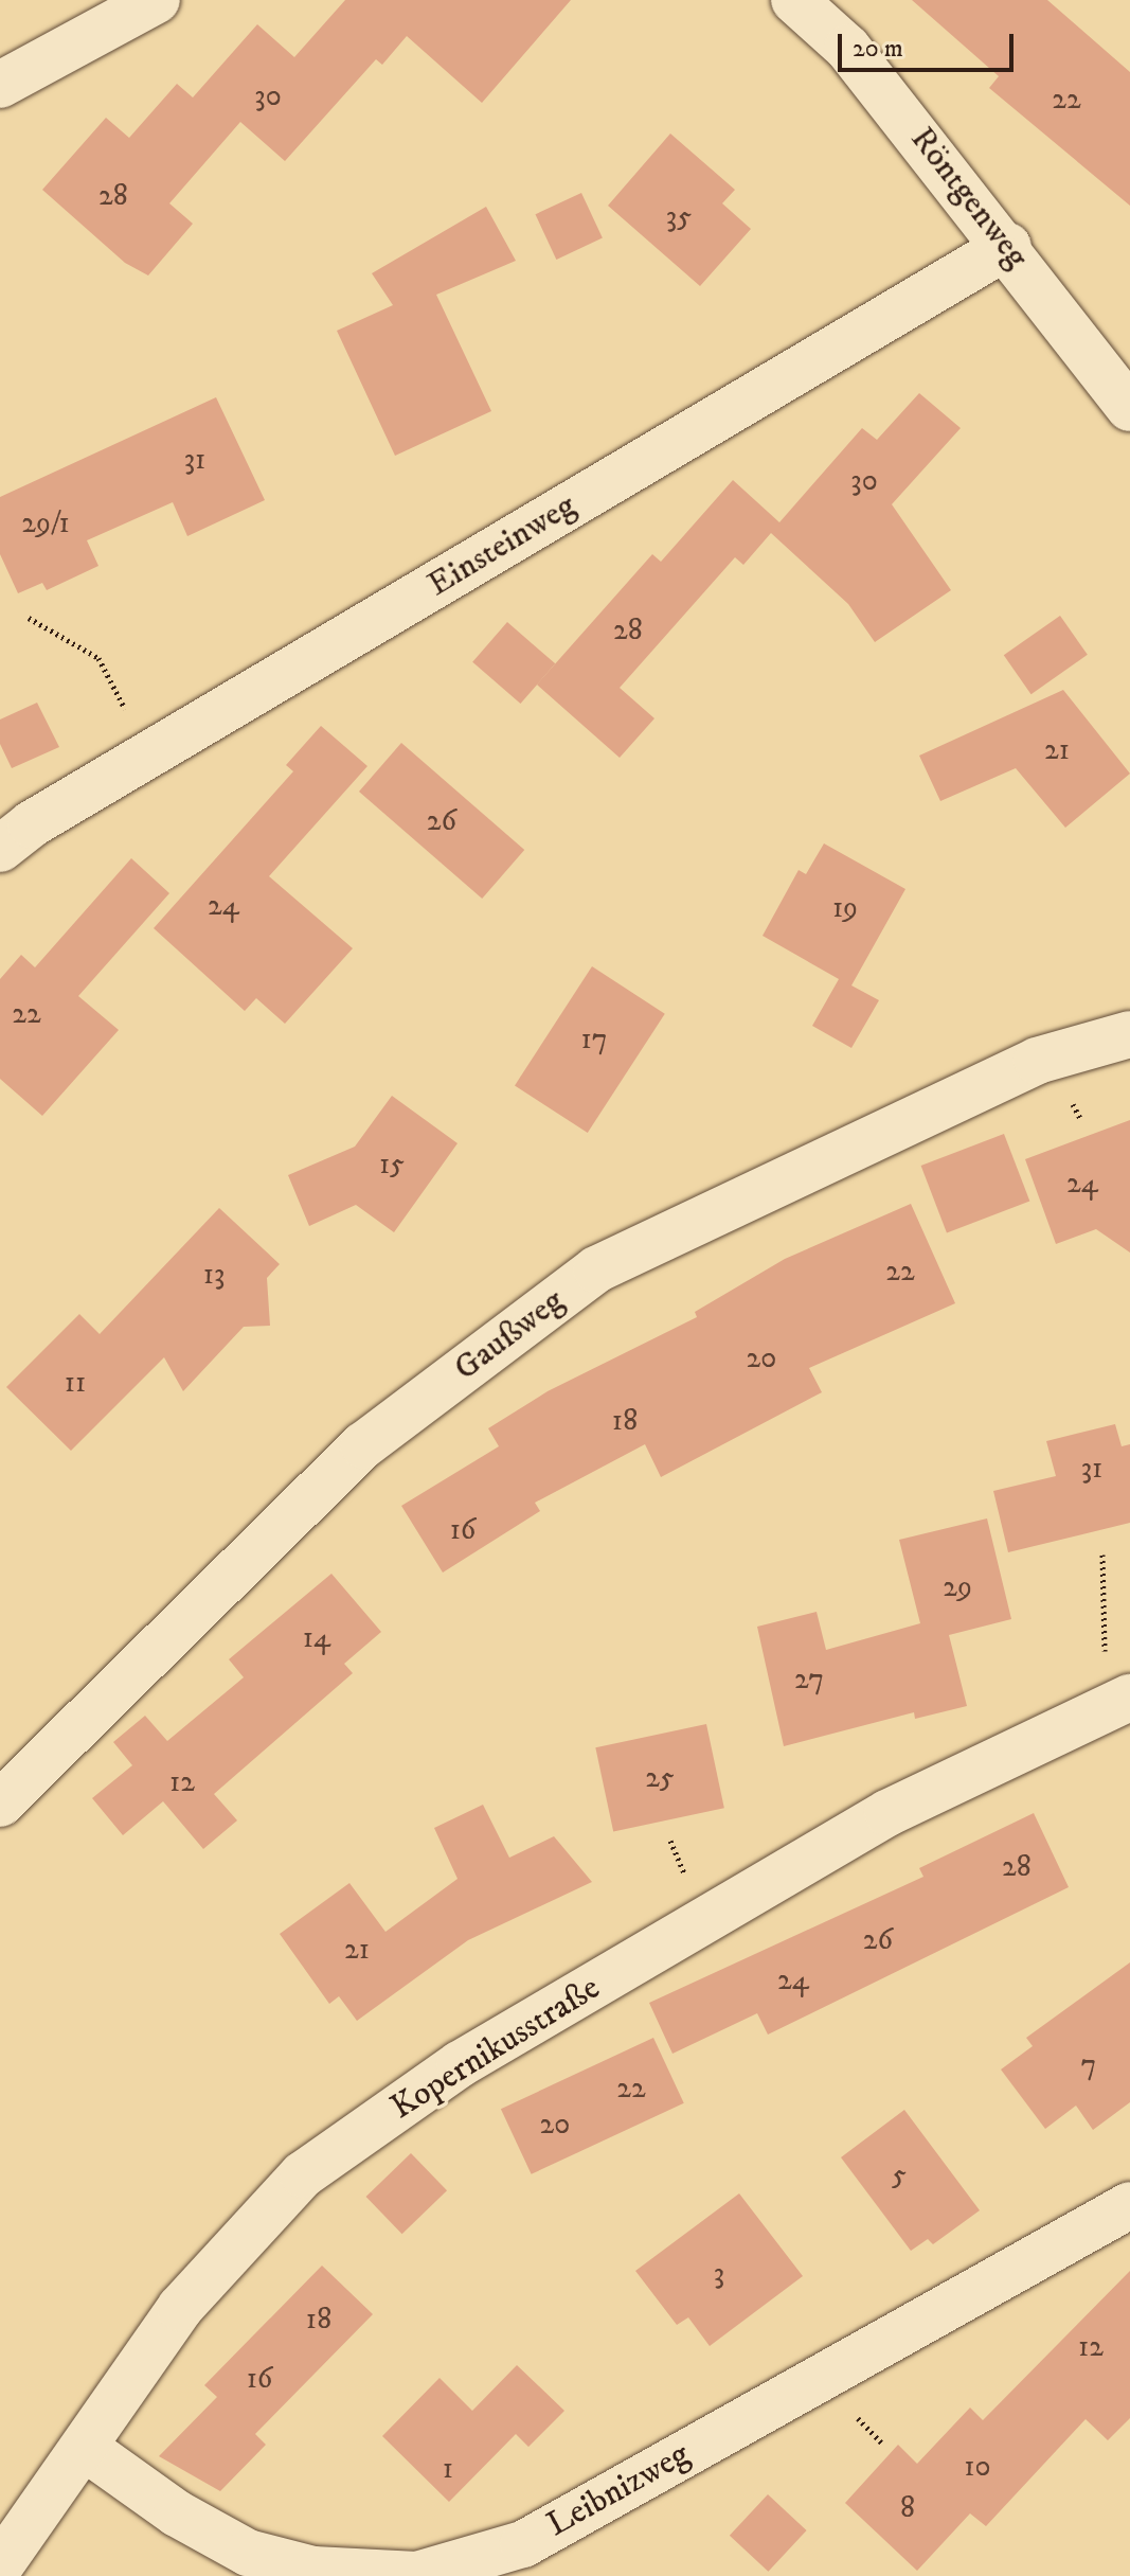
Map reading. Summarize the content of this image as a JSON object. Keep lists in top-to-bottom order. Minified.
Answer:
{"streets":{"street":["Röntgenweg","Einsteinweg","Gaußweg","Kopernikusstraße","Leibnizweg"]},"crossings":[["Röntgenweg","Einsteinweg"],["Kopernikusstraße","Leibnizweg"]],"house_numbers":["30","22","28","35","31","30","29/1","28","21","26","24","19","22","17","15","24","22","13","20","11","18","31","16","29","14","27","25","12","28","26","21","24","7","22","20","5","3","18","12","16","10","1","8"],"scale_bar":"20 m"}
